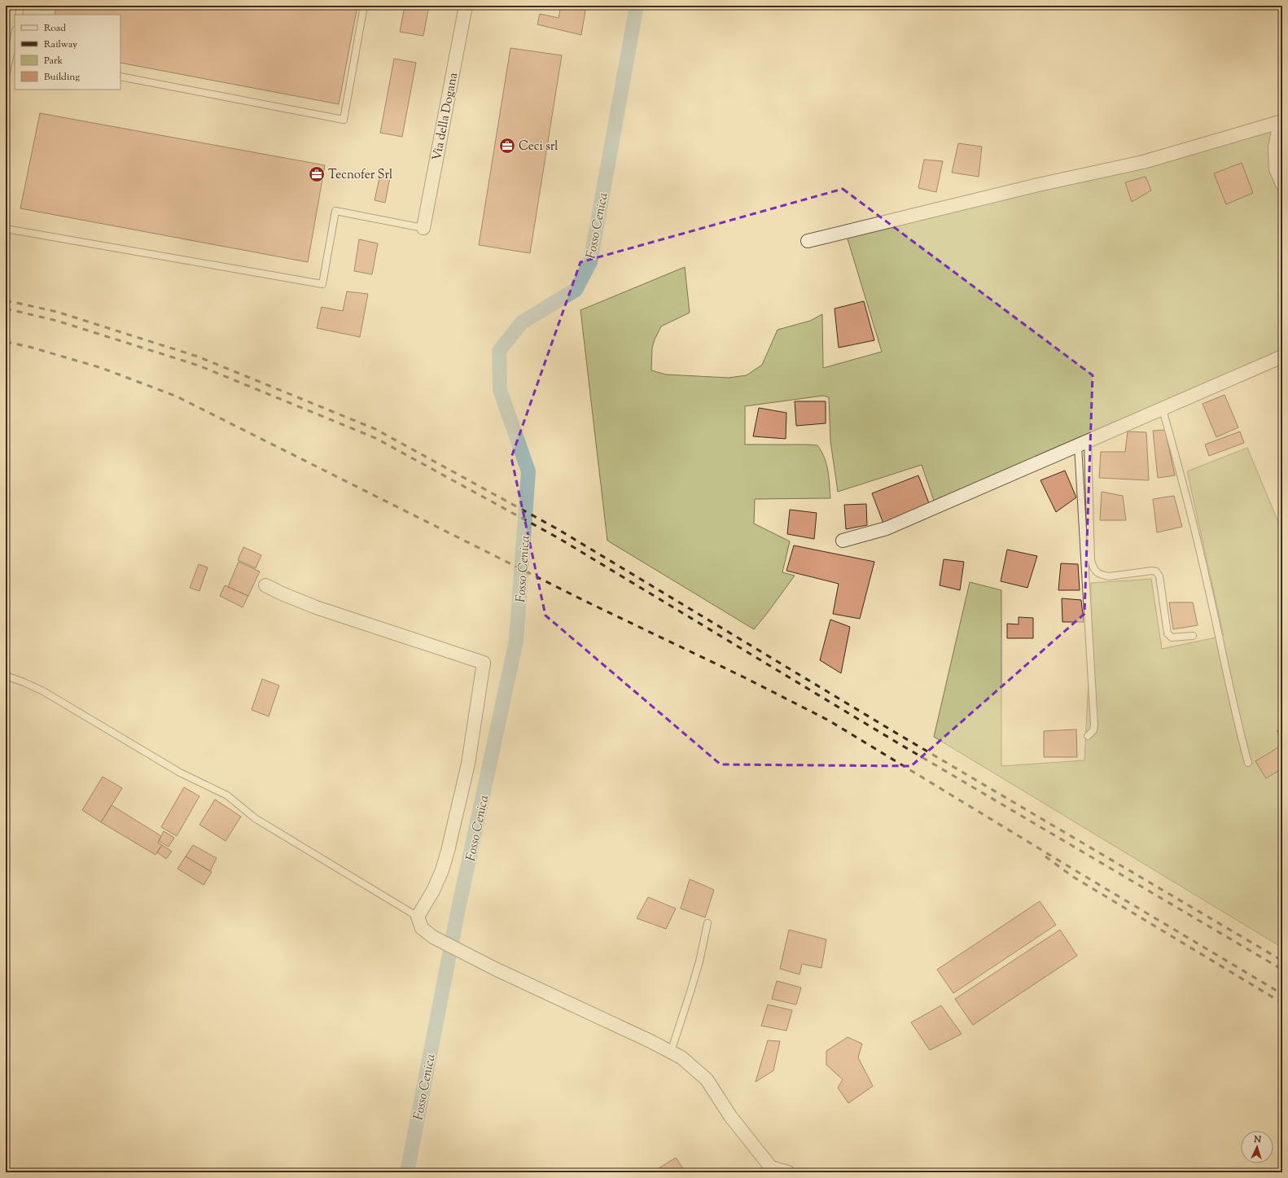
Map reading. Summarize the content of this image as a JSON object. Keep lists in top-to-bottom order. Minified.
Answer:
{"streets":{"street":["Via della Dogana"]},"water":["Fosso Cenica"],"places":{"office":["Ceci srl","Tecnofer Srl"]},"legend":["Road","Railway","Park","Building"],"north":"top"}
